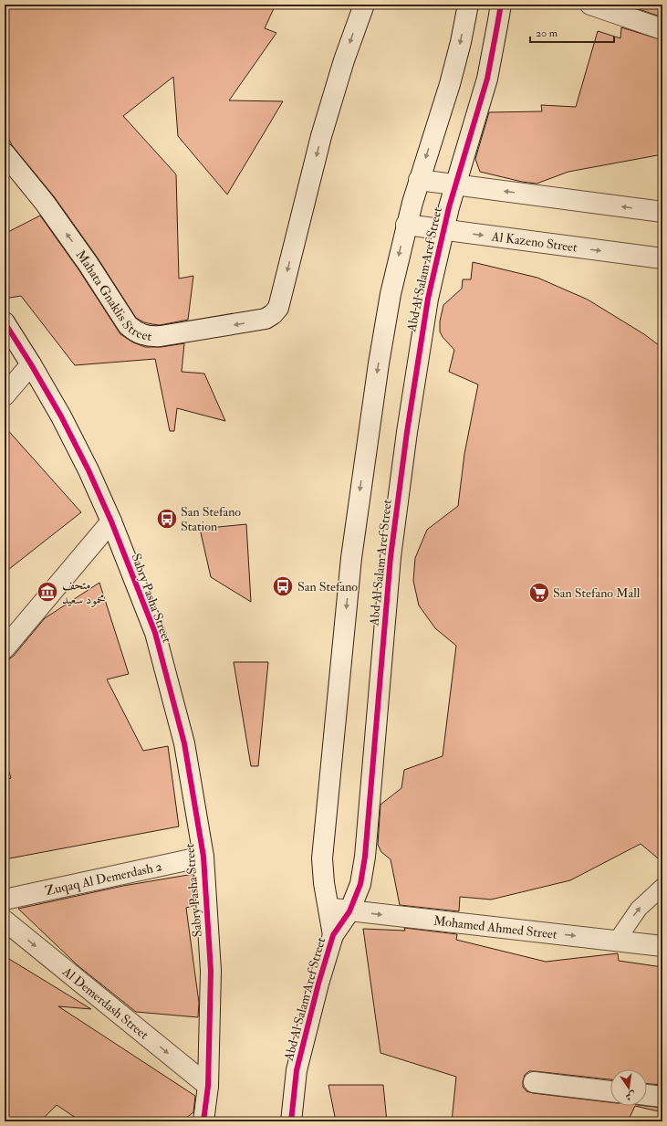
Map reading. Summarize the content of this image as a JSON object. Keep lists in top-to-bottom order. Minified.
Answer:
{"streets":{"street":["Al Kazeno Street","Abd Al Salam Aref Street","Mahata Gnaklis Street","Sabry Pasha Street","Zuqaq Al Demerdash 2","Mohamed Ahmed Street","Al Demerdash Street"]},"crossings":[["Al Kazeno Street","Abd Al Salam Aref Street"],["Abd Al Salam Aref Street","Mohamed Ahmed Street"],["Sabry Pasha Street","Zuqaq Al Demerdash 2"],["Sabry Pasha Street","Al Demerdash Street"]],"one_way":["Mohamed Ahmed Street","Al Demerdash Street"],"places":{"bus stop":["San Stefano Station","San Stefano"],"museum":["متحف محمود سعيد"],"supermarket":["San Stefano Mall"]},"scale_bar":"20 m","north":"bottom"}
